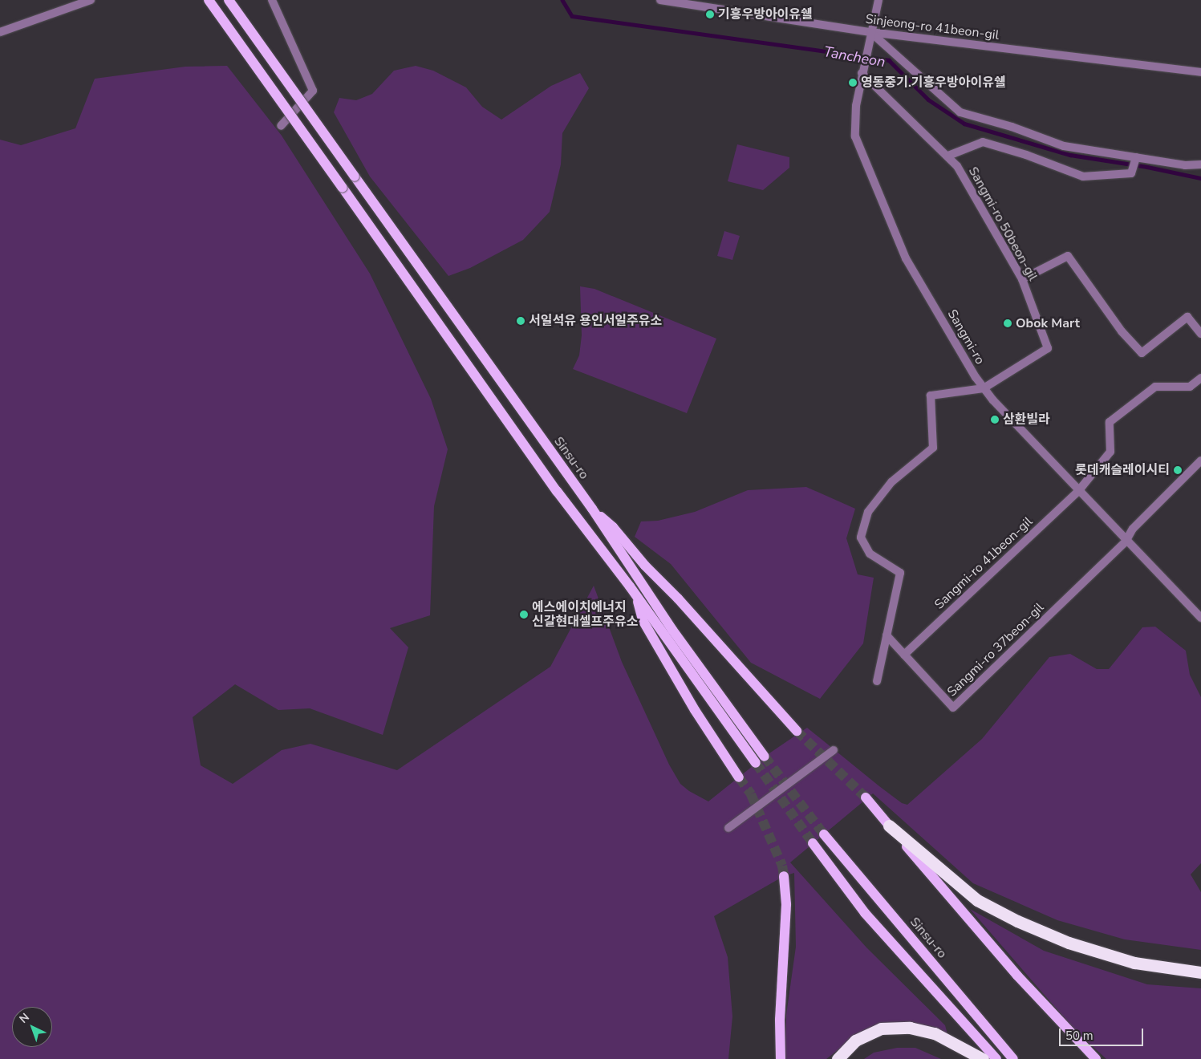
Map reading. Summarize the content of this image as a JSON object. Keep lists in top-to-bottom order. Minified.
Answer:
{"streets":{"main road":["Sinsu-ro"],"street":["Sinjeong-ro 41beon-gil","Sangmi-ro 50beon-gil","Sangmi-ro","Sangmi-ro 41beon-gil","Sangmi-ro 37beon-gil"]},"crossings":[["Sinjeong-ro 41beon-gil","Sangmi-ro"],["Sangmi-ro 50beon-gil","Sangmi-ro"],["Sangmi-ro","Sangmi-ro 41beon-gil"],["Sangmi-ro","Sangmi-ro 37beon-gil"],["Sangmi-ro 41beon-gil","Sangmi-ro 37beon-gil"]],"water":["Tancheon"],"places":["기흥우방아이유쉘","영동중기.기흥우방아이유쉘","서일석유 용인서일주유소","Obok Mart","삼환빌라","롯데캐슬레이시티","에스에이치에너지 신갈현대셀프주유소"],"scale_bar":"50 m","north":"top left"}
